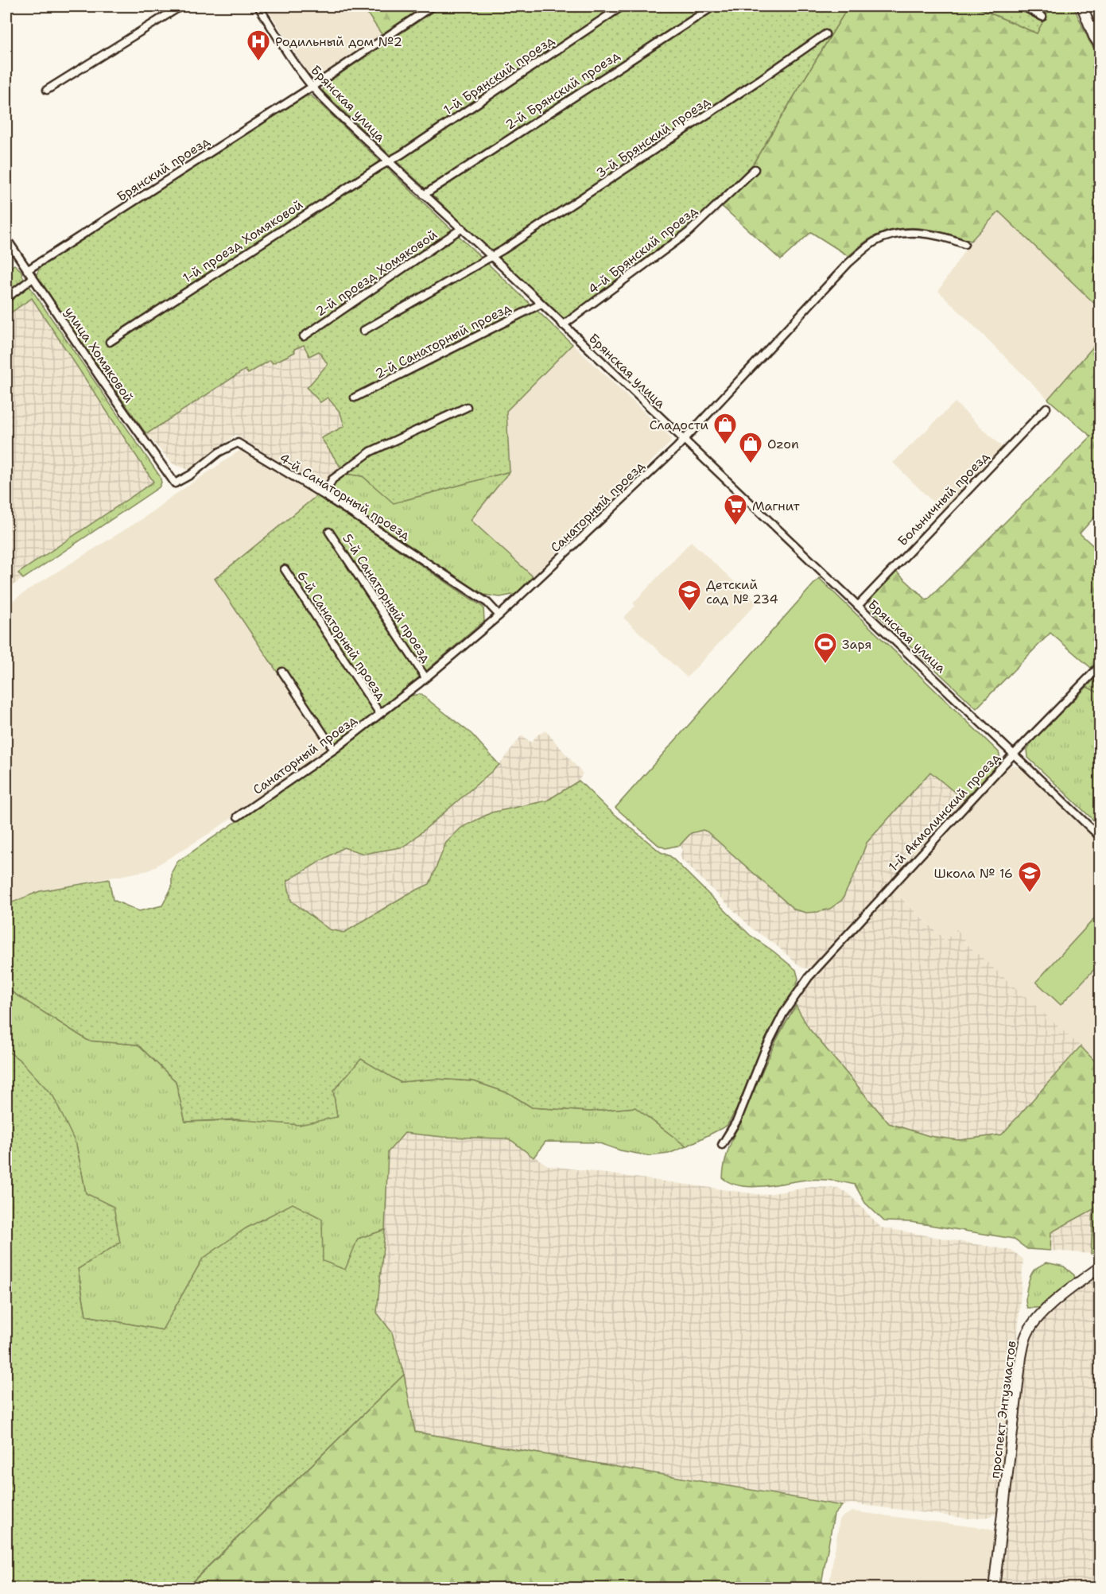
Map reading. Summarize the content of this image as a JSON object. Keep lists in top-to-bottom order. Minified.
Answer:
{"streets":{"street":["1-й Брянский проезд","2-й Брянский проезд","Брянская улица","3-й Брянский проезд","Брянский проезд","1-й проезд Хомяковой","4-й Брянский проезд","2-й проезд Хомяковой","2-й Санаторный проезд","улица Хомяковой","4-й Санаторный проезд","Больничный проезд","Санаторный проезд","5-й Санаторный проезд","6-й Санаторный проезд","1-й Акмолинский проезд","проспект Энтузиастов"]},"crossings":[["1-й Брянский проезд","Брянская улица"],["1-й Брянский проезд","1-й проезд Хомяковой"],["2-й Брянский проезд","Брянская улица"],["Брянская улица","3-й Брянский проезд"],["Брянская улица","Брянский проезд"],["Брянская улица","1-й проезд Хомяковой"],["Брянская улица","4-й Брянский проезд"],["Брянская улица","2-й проезд Хомяковой"],["Брянская улица","2-й Санаторный проезд"],["Брянская улица","Больничный проезд"],["Брянская улица","Санаторный проезд"],["Брянская улица","1-й Акмолинский проезд"],["Брянский проезд","улица Хомяковой"],["улица Хомяковой","4-й Санаторный проезд"],["4-й Санаторный проезд","Санаторный проезд"],["Санаторный проезд","5-й Санаторный проезд"],["Санаторный проезд","6-й Санаторный проезд"]],"places":{"hospital":["Родильный дом №2"],"shop":["Сладости","Ozon"],"supermarket":["Магнит"],"school or university":["Детский сад № 234","Школа № 16"],"sports":["Заря"]}}
